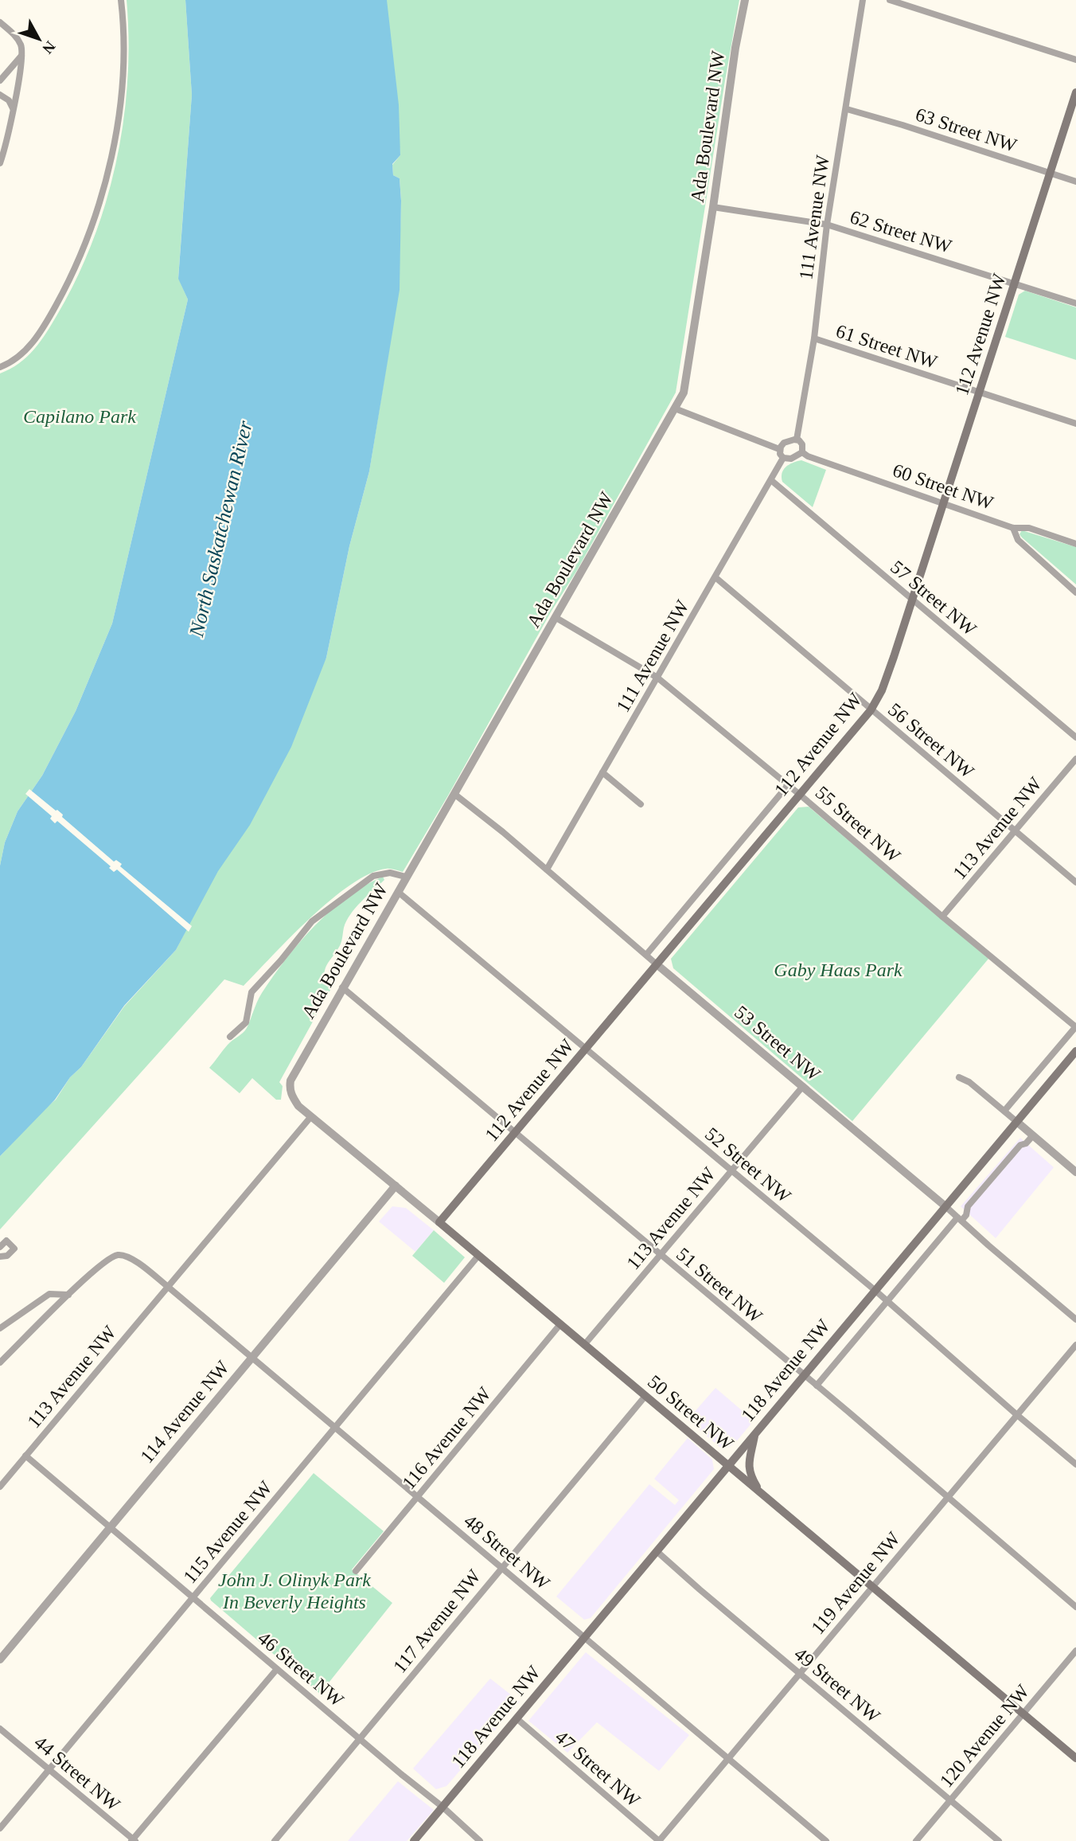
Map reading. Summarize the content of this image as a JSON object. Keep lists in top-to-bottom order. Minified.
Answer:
{"streets":{"main road":["112 Avenue NW","118 Avenue NW","50 Street NW"],"street":["Ada Boulevard NW","63 Street NW","111 Avenue NW","62 Street NW","61 Street NW","60 Street NW","57 Street NW","56 Street NW","55 Street NW","113 Avenue NW","53 Street NW","52 Street NW","51 Street NW","114 Avenue NW","116 Avenue NW","115 Avenue NW","48 Street NW","119 Avenue NW","117 Avenue NW","46 Street NW","49 Street NW","120 Avenue NW","47 Street NW","44 Street NW"]},"crossings":[["Ada Boulevard NW","62 Street NW"],["Ada Boulevard NW","55 Street NW"],["Ada Boulevard NW","53 Street NW"],["Ada Boulevard NW","52 Street NW"],["Ada Boulevard NW","51 Street NW"],["Ada Boulevard NW","50 Street NW"],["63 Street NW","111 Avenue NW"],["63 Street NW","112 Avenue NW"],["111 Avenue NW","62 Street NW"],["111 Avenue NW","61 Street NW"],["111 Avenue NW","60 Street NW"],["111 Avenue NW","57 Street NW"],["111 Avenue NW","56 Street NW"],["111 Avenue NW","55 Street NW"],["111 Avenue NW","53 Street NW"],["62 Street NW","112 Avenue NW"],["112 Avenue NW","61 Street NW"],["112 Avenue NW","60 Street NW"],["112 Avenue NW","57 Street NW"],["112 Avenue NW","56 Street NW"],["112 Avenue NW","55 Street NW"],["112 Avenue NW","53 Street NW"],["112 Avenue NW","52 Street NW"],["112 Avenue NW","51 Street NW"],["112 Avenue NW","50 Street NW"],["56 Street NW","113 Avenue NW"],["55 Street NW","113 Avenue NW"],["113 Avenue NW","53 Street NW"],["113 Avenue NW","52 Street NW"],["113 Avenue NW","51 Street NW"],["113 Avenue NW","50 Street NW"],["113 Avenue NW","48 Street NW"],["113 Avenue NW","46 Street NW"],["53 Street NW","118 Avenue NW"],["52 Street NW","118 Avenue NW"],["52 Street NW","119 Avenue NW"],["51 Street NW","118 Avenue NW"],["51 Street NW","119 Avenue NW"],["118 Avenue NW","50 Street NW"],["118 Avenue NW","48 Street NW"],["118 Avenue NW","46 Street NW"],["118 Avenue NW","49 Street NW"],["118 Avenue NW","47 Street NW"],["114 Avenue NW","50 Street NW"],["114 Avenue NW","48 Street NW"],["114 Avenue NW","46 Street NW"],["50 Street NW","116 Avenue NW"],["50 Street NW","115 Avenue NW"],["50 Street NW","119 Avenue NW"],["50 Street NW","117 Avenue NW"],["50 Street NW","120 Avenue NW"],["116 Avenue NW","48 Street NW"],["115 Avenue NW","48 Street NW"],["115 Avenue NW","46 Street NW"],["115 Avenue NW","44 Street NW"],["48 Street NW","119 Avenue NW"],["48 Street NW","117 Avenue NW"],["119 Avenue NW","49 Street NW"],["119 Avenue NW","47 Street NW"],["117 Avenue NW","46 Street NW"],["49 Street NW","120 Avenue NW"]],"water":["North Saskatchewan River"],"parks":["Capilano Park","Gaby Haas Park","John J. Olinyk Park In Beverly Heights"],"north":"bottom right"}
